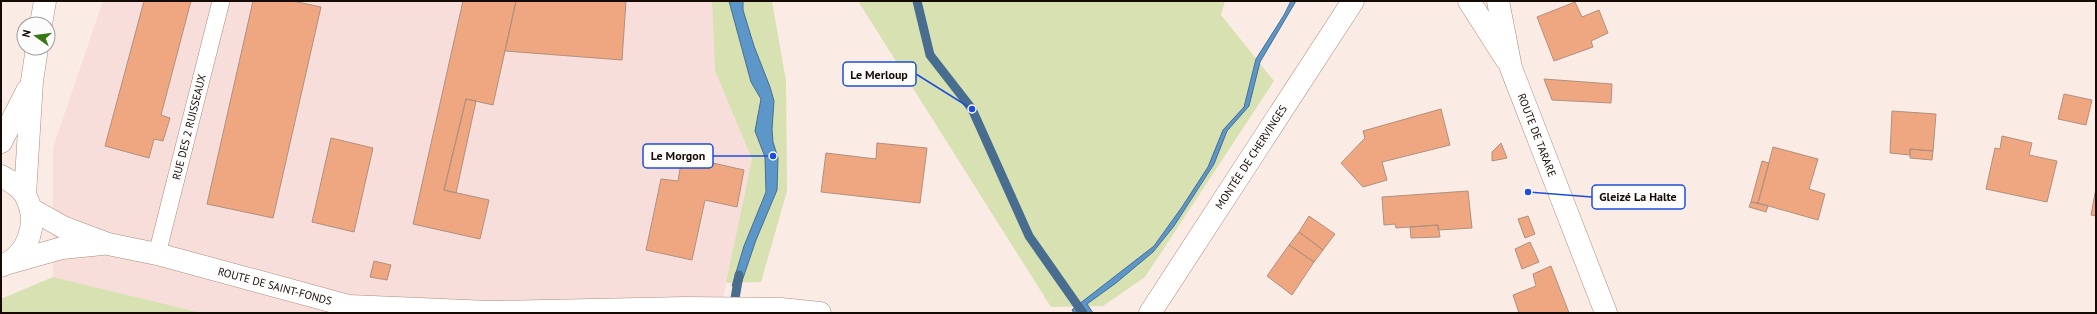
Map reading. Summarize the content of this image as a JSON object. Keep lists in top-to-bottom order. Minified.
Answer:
{"streets":{"street":["ROUTE DE TARARE","MONTÉE DE CHERVINGES","ROUTE DE SAINT-FONDS"],"lane":["RUE DES 2 RUISSEAUX"]},"crossings":[["RUE DES 2 RUISSEAUX","ROUTE DE SAINT-FONDS"]],"places":["Le Merloup","Le Morgon","Gleizé La Halte"],"north":"left"}
